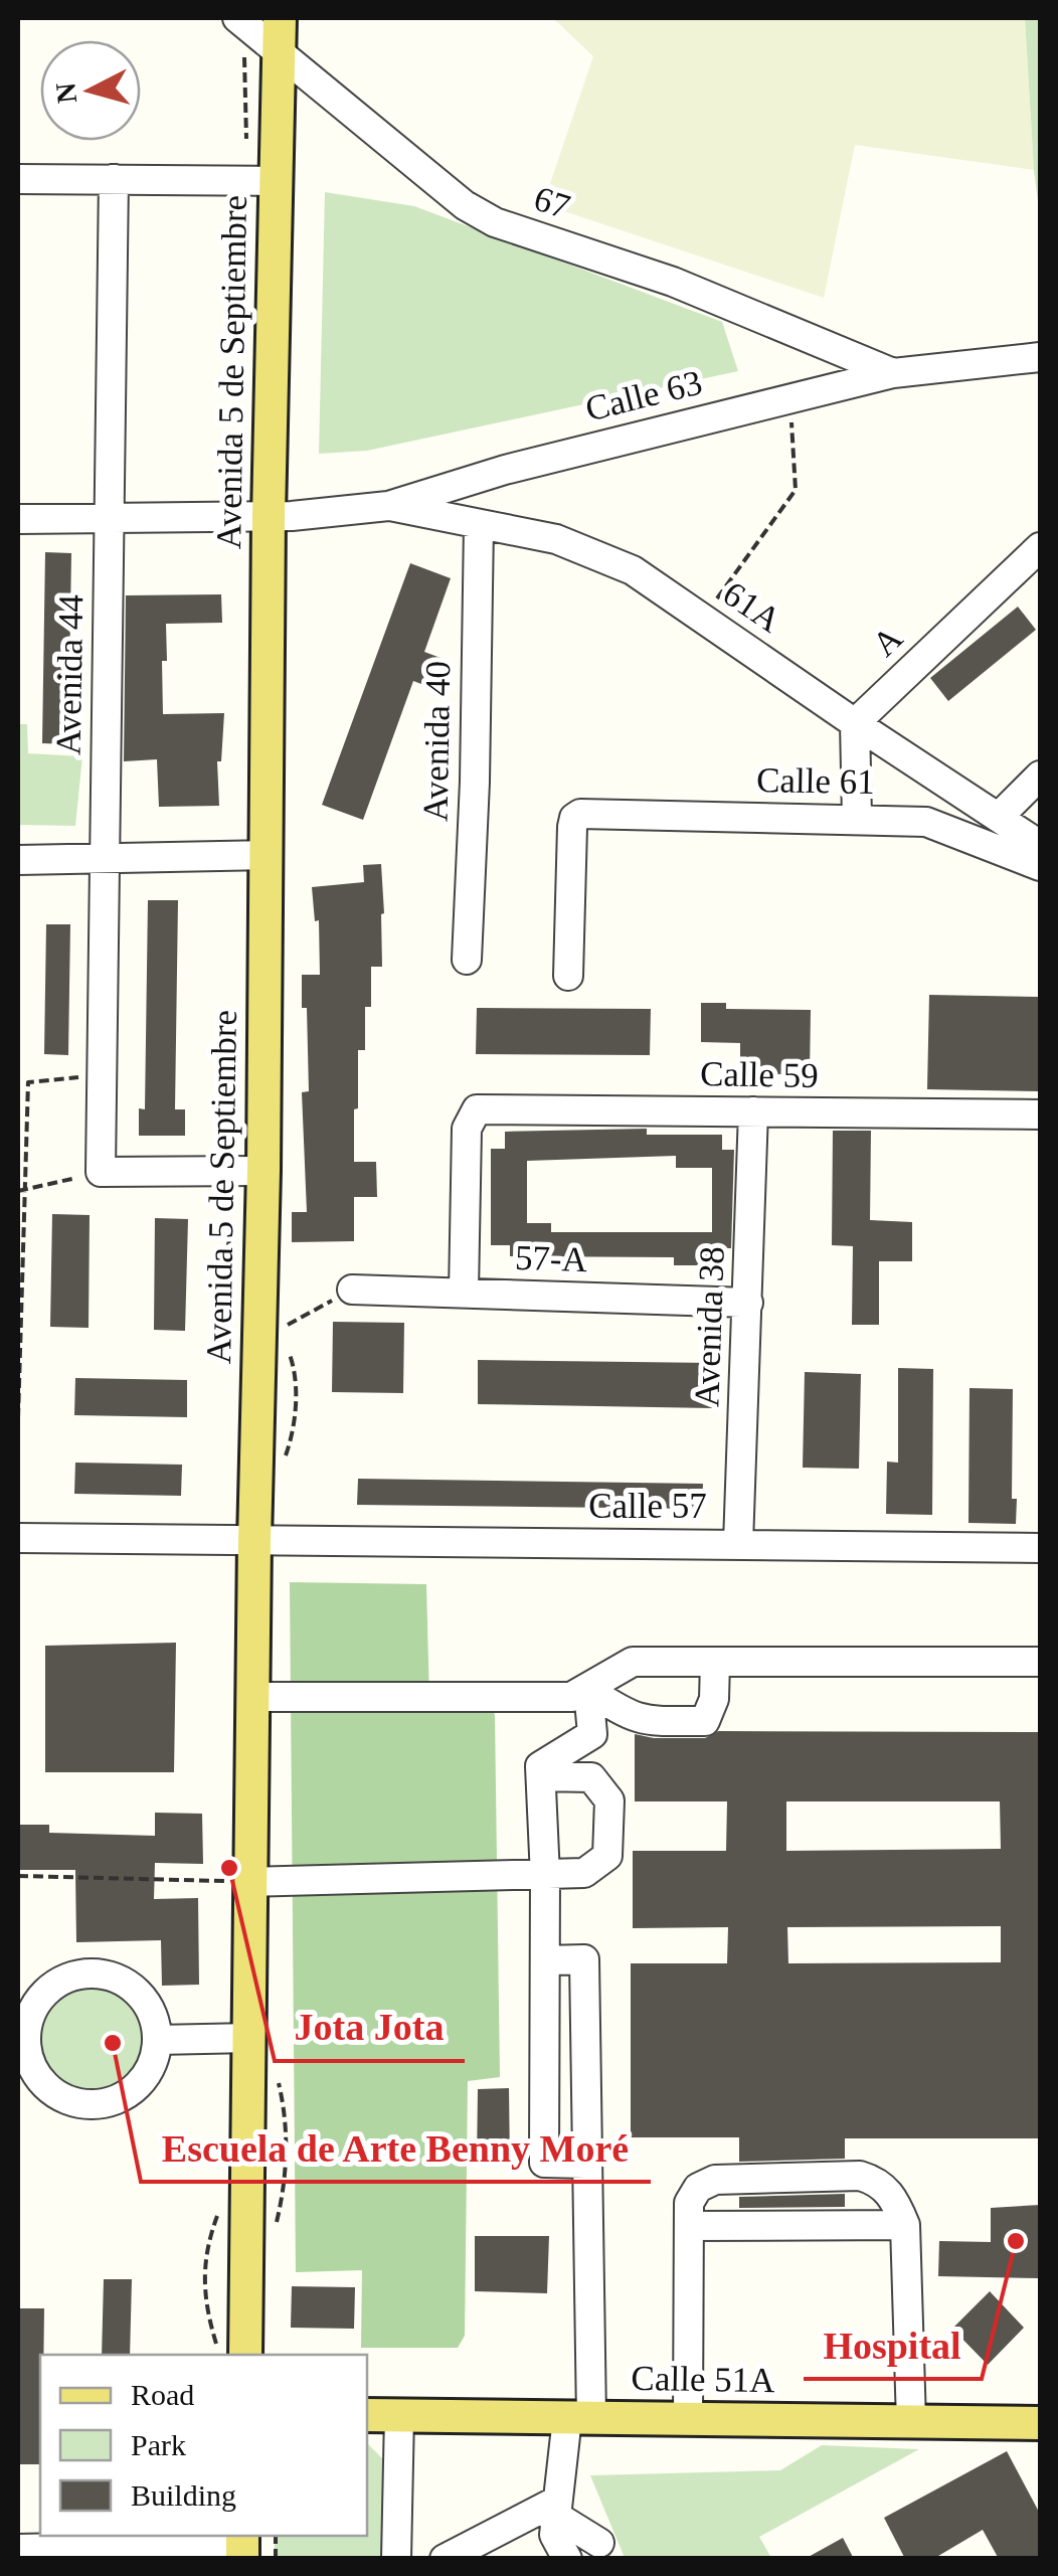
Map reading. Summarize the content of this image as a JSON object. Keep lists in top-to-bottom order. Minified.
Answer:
{"streets":{"main road":["Avenida 5 de Septiembre","Calle 51A"],"street":["67","Calle 63","61A","A","Avenida 44","Avenida 40","Calle 61","Calle 59","57-A","Avenida 38","Calle 57"]},"crossings":[["67","Avenida 5 de Septiembre"],["67","Calle 63"],["Avenida 5 de Septiembre","Calle 63"],["Avenida 5 de Septiembre","Calle 57"],["Calle 63","61A"],["Calle 63","Avenida 44"],["61A","A"],["61A","Avenida 40"],["Calle 59","57-A"],["Calle 59","Avenida 38"],["57-A","Avenida 38"],["Avenida 38","Calle 57"]],"places":["Jota Jota","Escuela de Arte Benny Moré","Hospital"],"legend":["Road","Park","Building"],"north":"left"}
